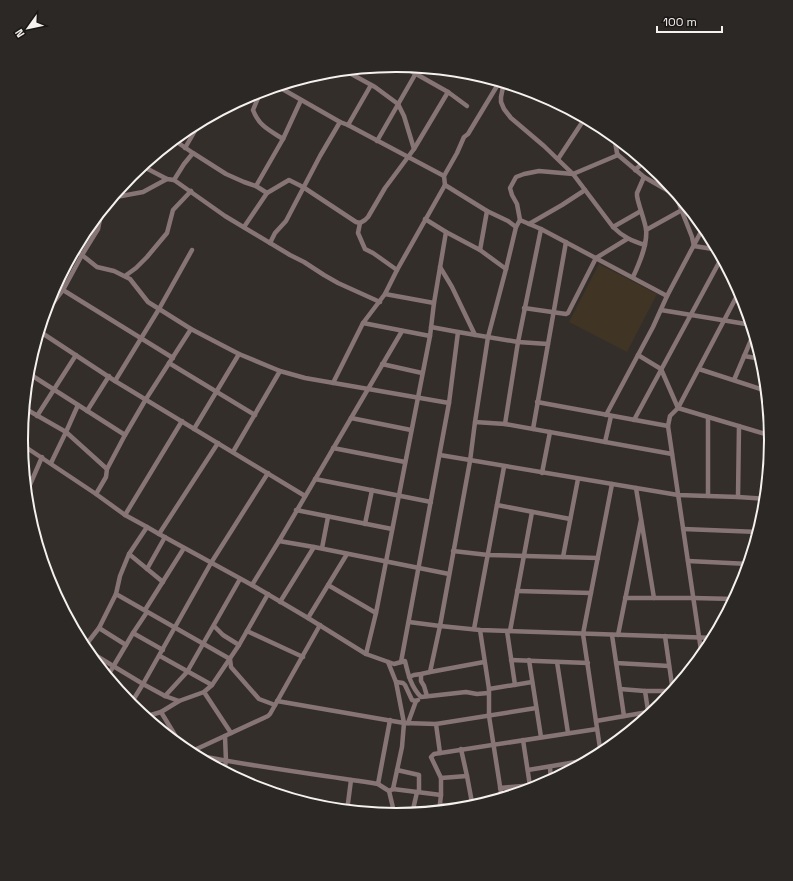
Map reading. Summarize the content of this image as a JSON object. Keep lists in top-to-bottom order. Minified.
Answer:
{"scale_bar":"100 m","north":"bottom left"}
